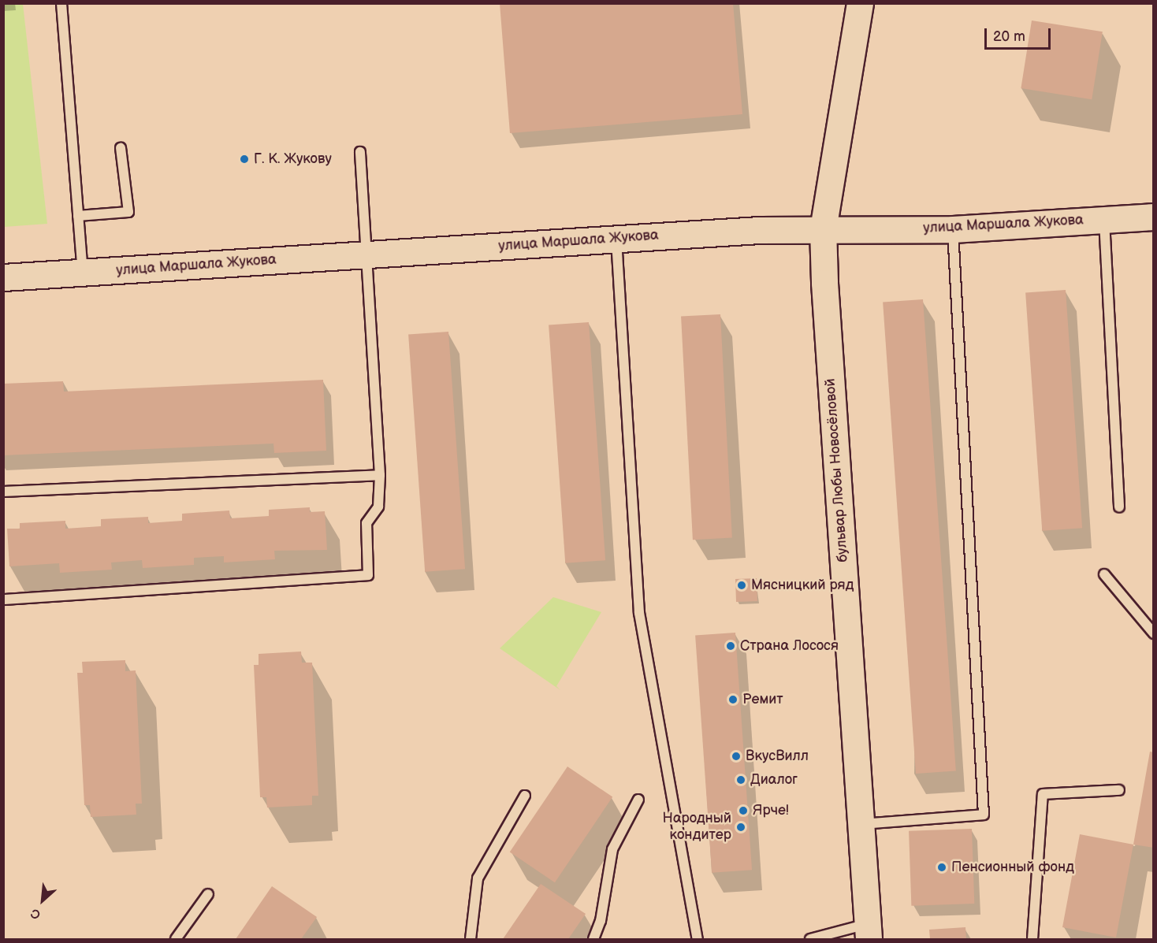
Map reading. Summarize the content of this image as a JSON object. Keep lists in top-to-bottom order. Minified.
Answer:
{"streets":{"street":["улица Маршала Жукова","бульвар Любы Новосёловой"]},"crossings":[["улица Маршала Жукова","бульвар Любы Новосёловой"]],"places":["Г. К. Жукову","Мясницкий ряд","Страна Лосося","Ремит","ВкусВилл","Диалог","Ярче!","Народный кондитер","Пенсионный фонд"],"scale_bar":"20 m","north":"bottom left"}
